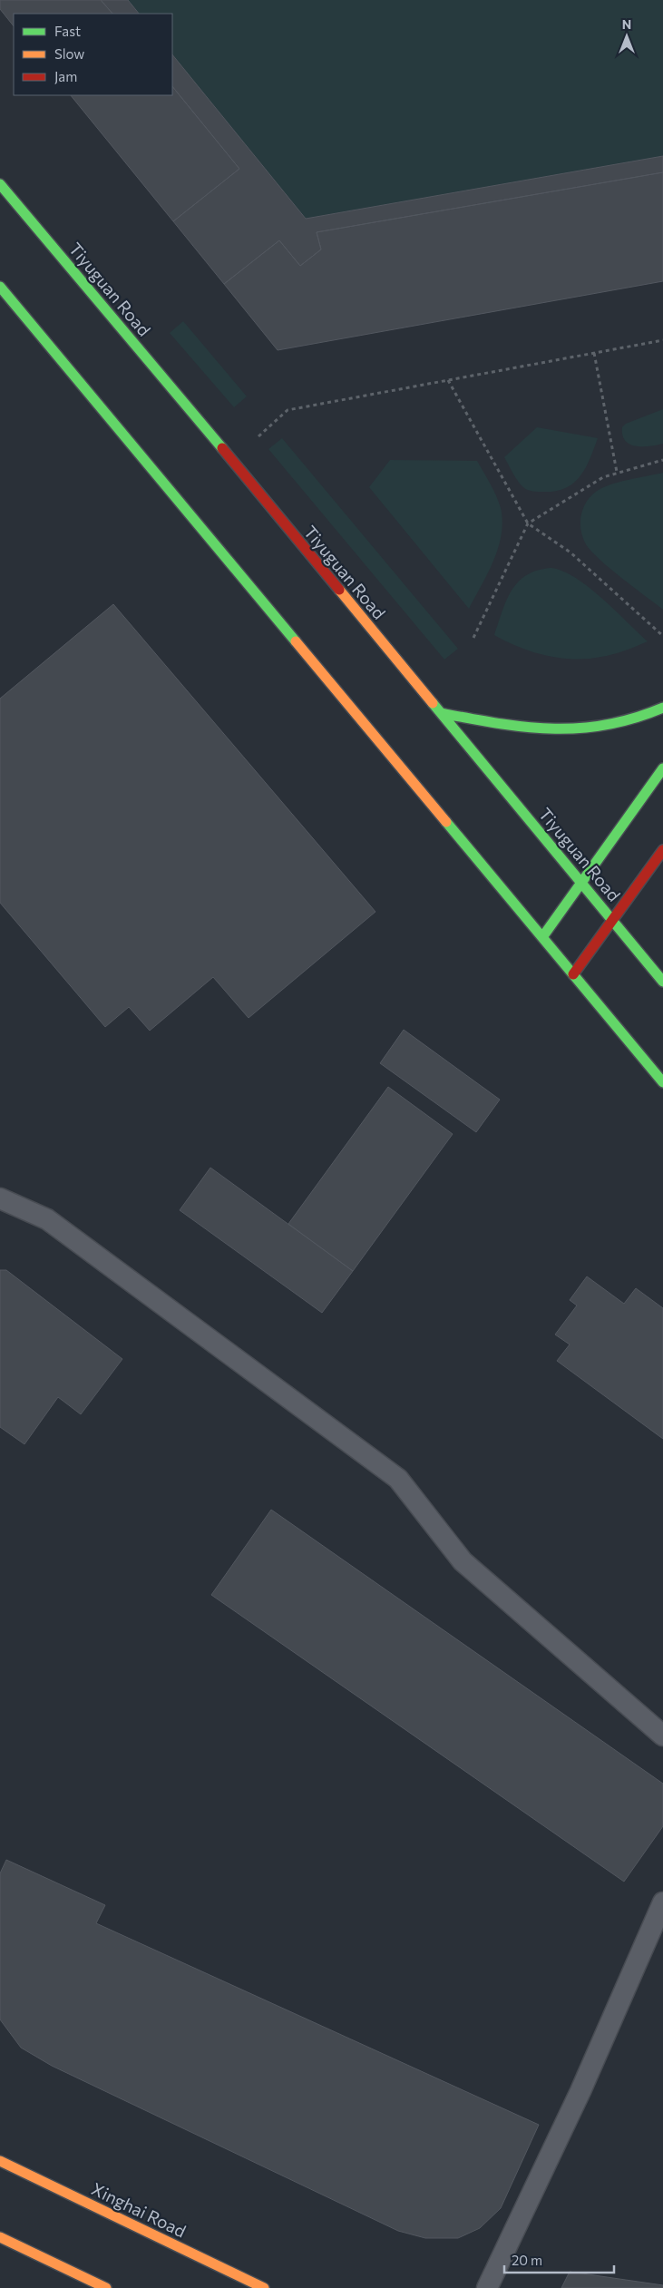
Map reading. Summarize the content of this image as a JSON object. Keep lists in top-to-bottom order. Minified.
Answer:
{"streets":{"main road":["Tiyuguan Road","Xinghai Road"]},"legend":["Fast","Slow","Jam"],"scale_bar":"20 m","north":"top"}
